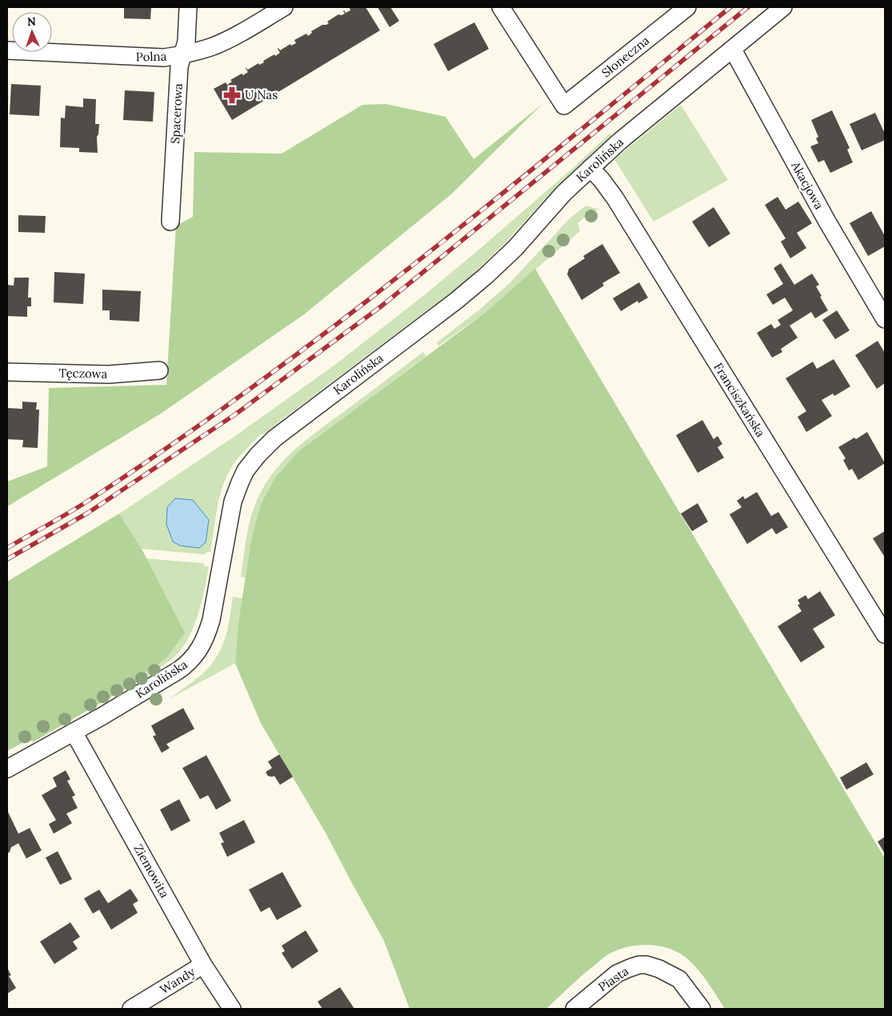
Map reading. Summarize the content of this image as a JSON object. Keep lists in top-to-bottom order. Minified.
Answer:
{"streets":{"street":["Polna","Słoneczna","Spacerowa","Karolińska","Akacjowa","Tęczowa","Franciszkańska","Ziemowita","Piasta","Wandy"]},"crossings":[["Polna","Spacerowa"],["Karolińska","Akacjowa"],["Karolińska","Franciszkańska"],["Karolińska","Ziemowita"],["Ziemowita","Wandy"]],"places":{"pharmacy":["U Nas"]},"north":"top"}
